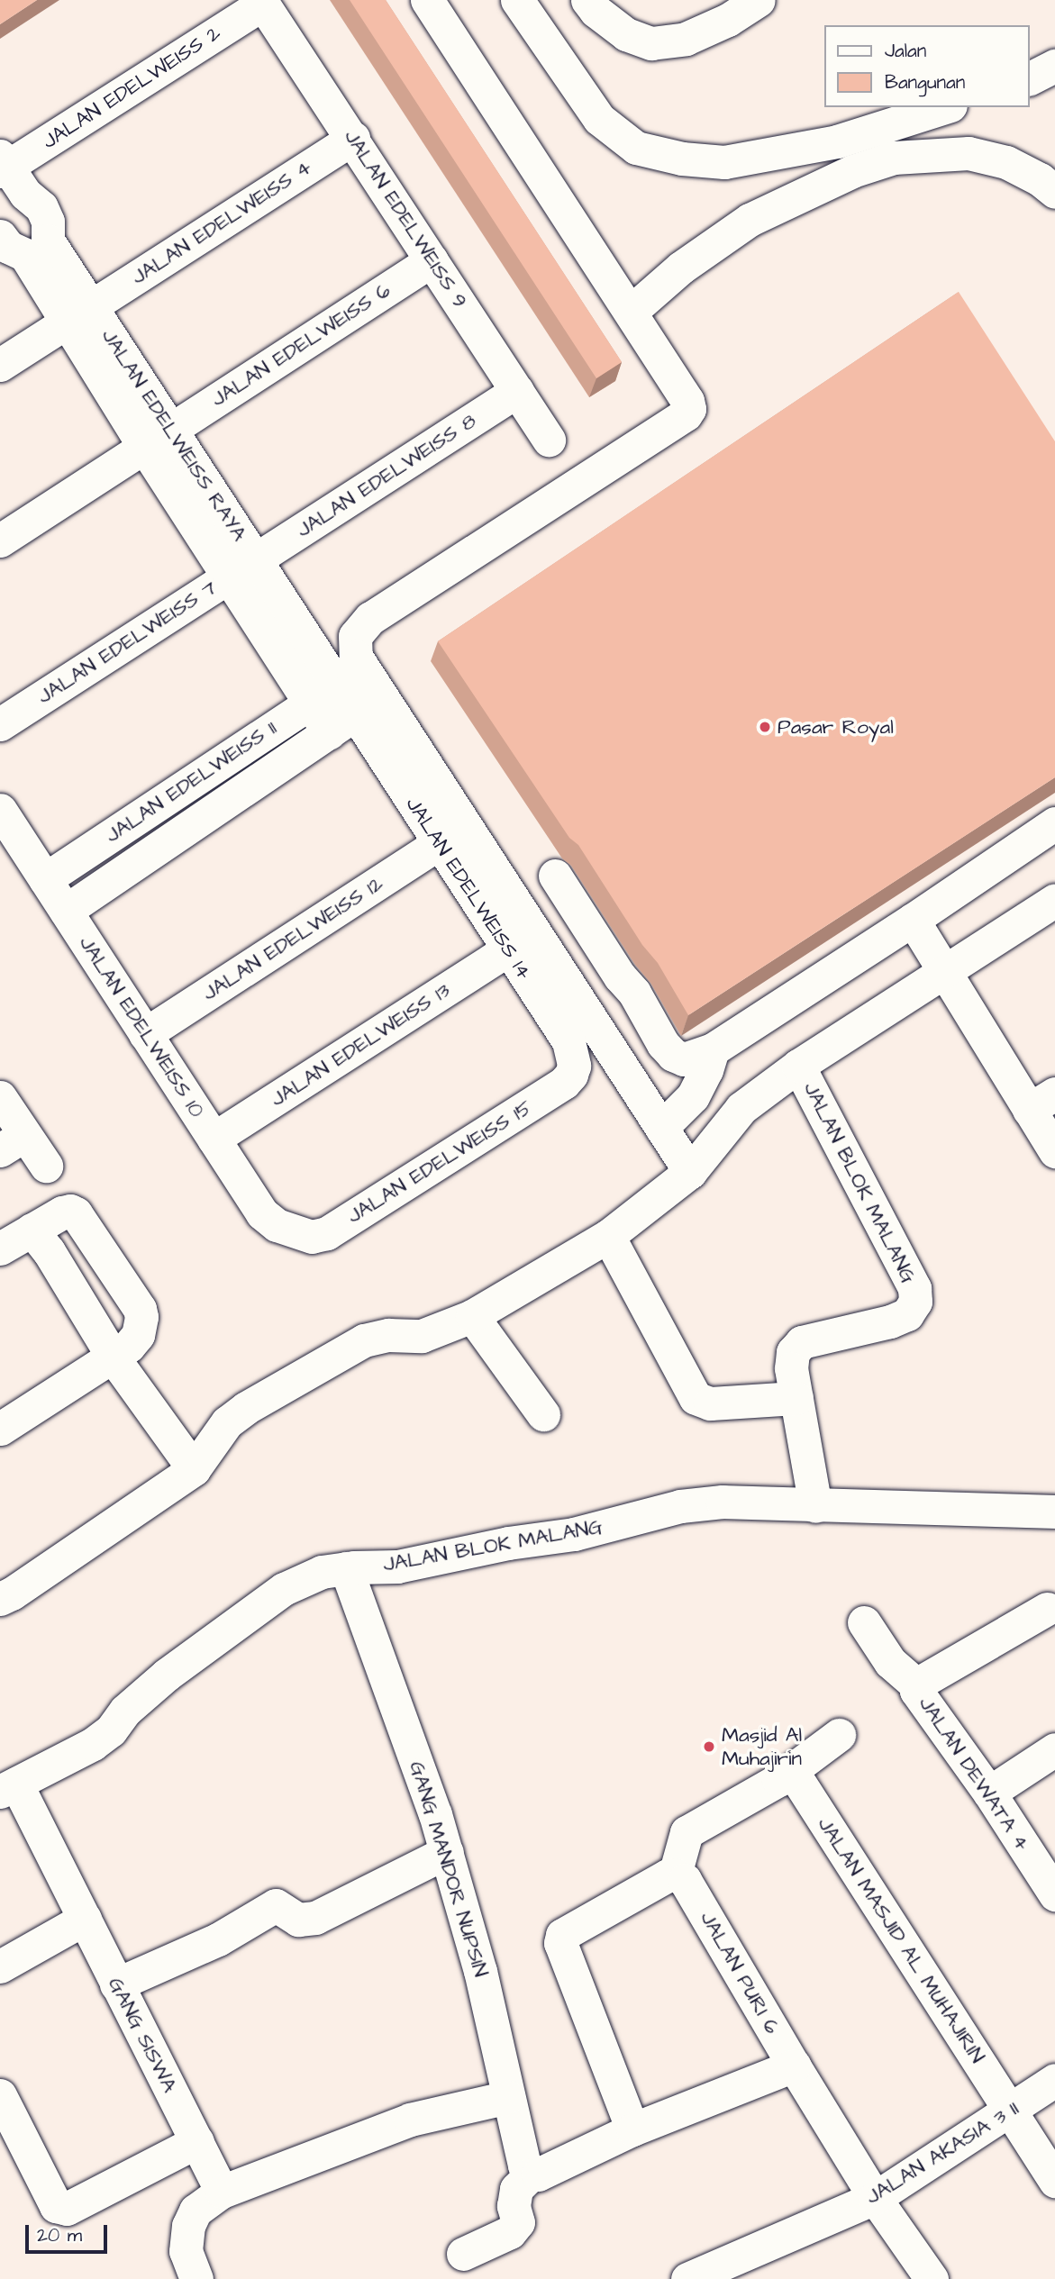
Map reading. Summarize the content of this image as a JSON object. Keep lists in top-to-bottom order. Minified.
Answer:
{"streets":{"street":["JALAN EDELWEISS 2","JALAN EDELWEISS 9","JALAN EDELWEISS 4","JALAN EDELWEISS 6","JALAN EDELWEISS RAYA","JALAN EDELWEISS 8","JALAN EDELWEISS 7","JALAN EDELWEISS 11","JALAN EDELWEISS 14","JALAN EDELWEISS 12","JALAN EDELWEISS 10","JALAN EDELWEISS 13","JALAN EDELWEISS 15","JALAN BLOK MALANG","JALAN DEWATA 4","GANG MANDOR NUPSIN","JALAN MASJID AL MUHAJIRIN","JALAN PURI 6","GANG SISWA","JALAN AKASIA 3 II"]},"crossings":[["JALAN EDELWEISS 2","JALAN EDELWEISS 9"],["JALAN EDELWEISS 2","JALAN EDELWEISS RAYA"],["JALAN EDELWEISS 9","JALAN EDELWEISS 4"],["JALAN EDELWEISS 9","JALAN EDELWEISS 6"],["JALAN EDELWEISS 9","JALAN EDELWEISS 8"],["JALAN EDELWEISS 4","JALAN EDELWEISS RAYA"],["JALAN EDELWEISS 6","JALAN EDELWEISS RAYA"],["JALAN EDELWEISS RAYA","JALAN EDELWEISS 8"],["JALAN EDELWEISS RAYA","JALAN EDELWEISS 7"],["JALAN EDELWEISS RAYA","JALAN EDELWEISS 11"],["JALAN EDELWEISS RAYA","JALAN EDELWEISS 14"],["JALAN EDELWEISS 8","JALAN EDELWEISS 7"],["JALAN EDELWEISS 11","JALAN EDELWEISS 14"],["JALAN EDELWEISS 11","JALAN EDELWEISS 10"],["JALAN EDELWEISS 14","JALAN EDELWEISS 12"],["JALAN EDELWEISS 14","JALAN EDELWEISS 13"],["JALAN EDELWEISS 14","JALAN EDELWEISS 15"],["JALAN EDELWEISS 12","JALAN EDELWEISS 10"],["JALAN EDELWEISS 10","JALAN EDELWEISS 13"],["JALAN EDELWEISS 10","JALAN EDELWEISS 15"],["JALAN BLOK MALANG","GANG MANDOR NUPSIN"],["JALAN BLOK MALANG","GANG SISWA"],["JALAN MASJID AL MUHAJIRIN","JALAN AKASIA 3 II"],["JALAN PURI 6","JALAN AKASIA 3 II"]],"places":["Pasar Royal","Masjid Al Muhajirin"],"legend":["Jalan","Bangunan"],"scale_bar":"20 m"}
